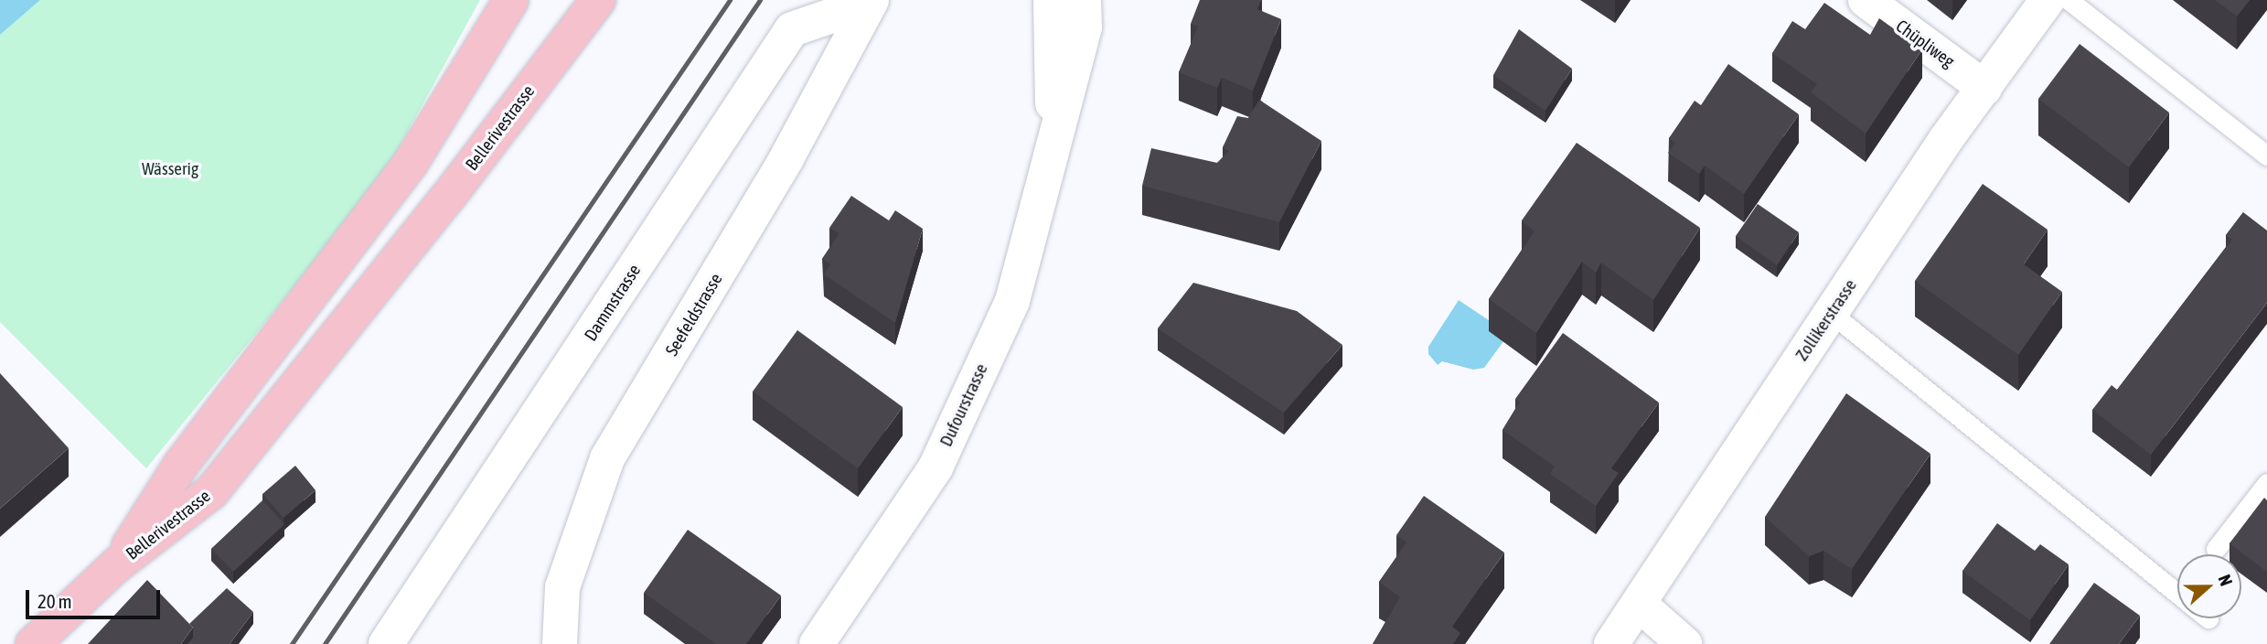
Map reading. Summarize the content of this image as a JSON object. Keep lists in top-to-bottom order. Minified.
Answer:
{"streets":{"main road":["Bellerivestrasse"],"street":["Chüpliweg","Dammstrasse","Seefeldstrasse","Zollikerstrasse","Dufourstrasse"]},"crossings":[["Chüpliweg","Zollikerstrasse"],["Dammstrasse","Seefeldstrasse"]],"parks":["Wässerig"],"scale_bar":"20 m","north":"right"}
